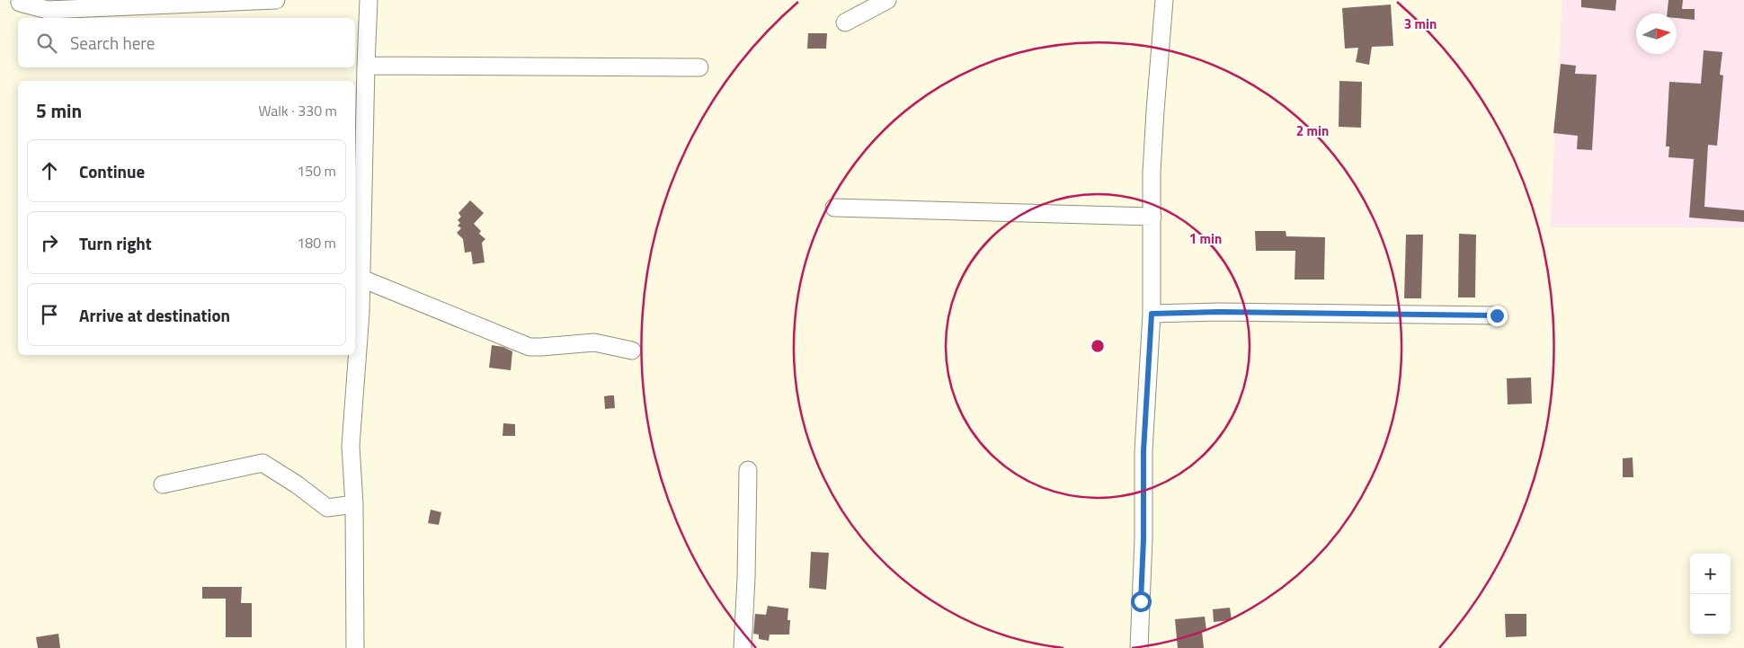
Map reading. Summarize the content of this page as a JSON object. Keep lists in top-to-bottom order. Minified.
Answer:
{"north":"right","page":{"search":"Search here","heading":["5 min","Walk · 330 m"],"list":[["Continue","150 m"],["Turn right","180 m"],"Arrive at destination"],"map_buttons":["+","−"]},"rings":["3 min","2 min","1 min"]}
